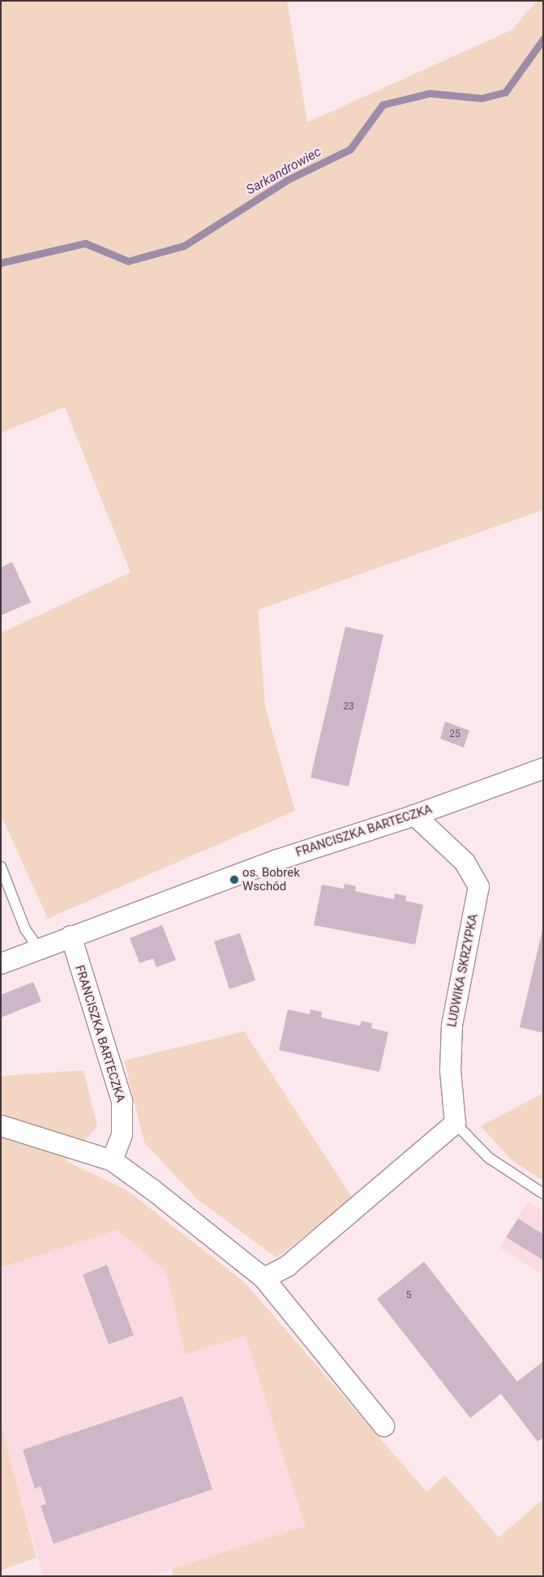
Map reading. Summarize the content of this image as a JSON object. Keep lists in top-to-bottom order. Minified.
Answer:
{"streets":{"street":["FRANCISZKA BARTECZKA","LUDWIKA SKRZYPKA"]},"crossings":[["FRANCISZKA BARTECZKA","LUDWIKA SKRZYPKA"]],"water":["Sarkandrowiec"],"places":["os. Bobrek Wschód"],"house_numbers":["23","25","5"]}
